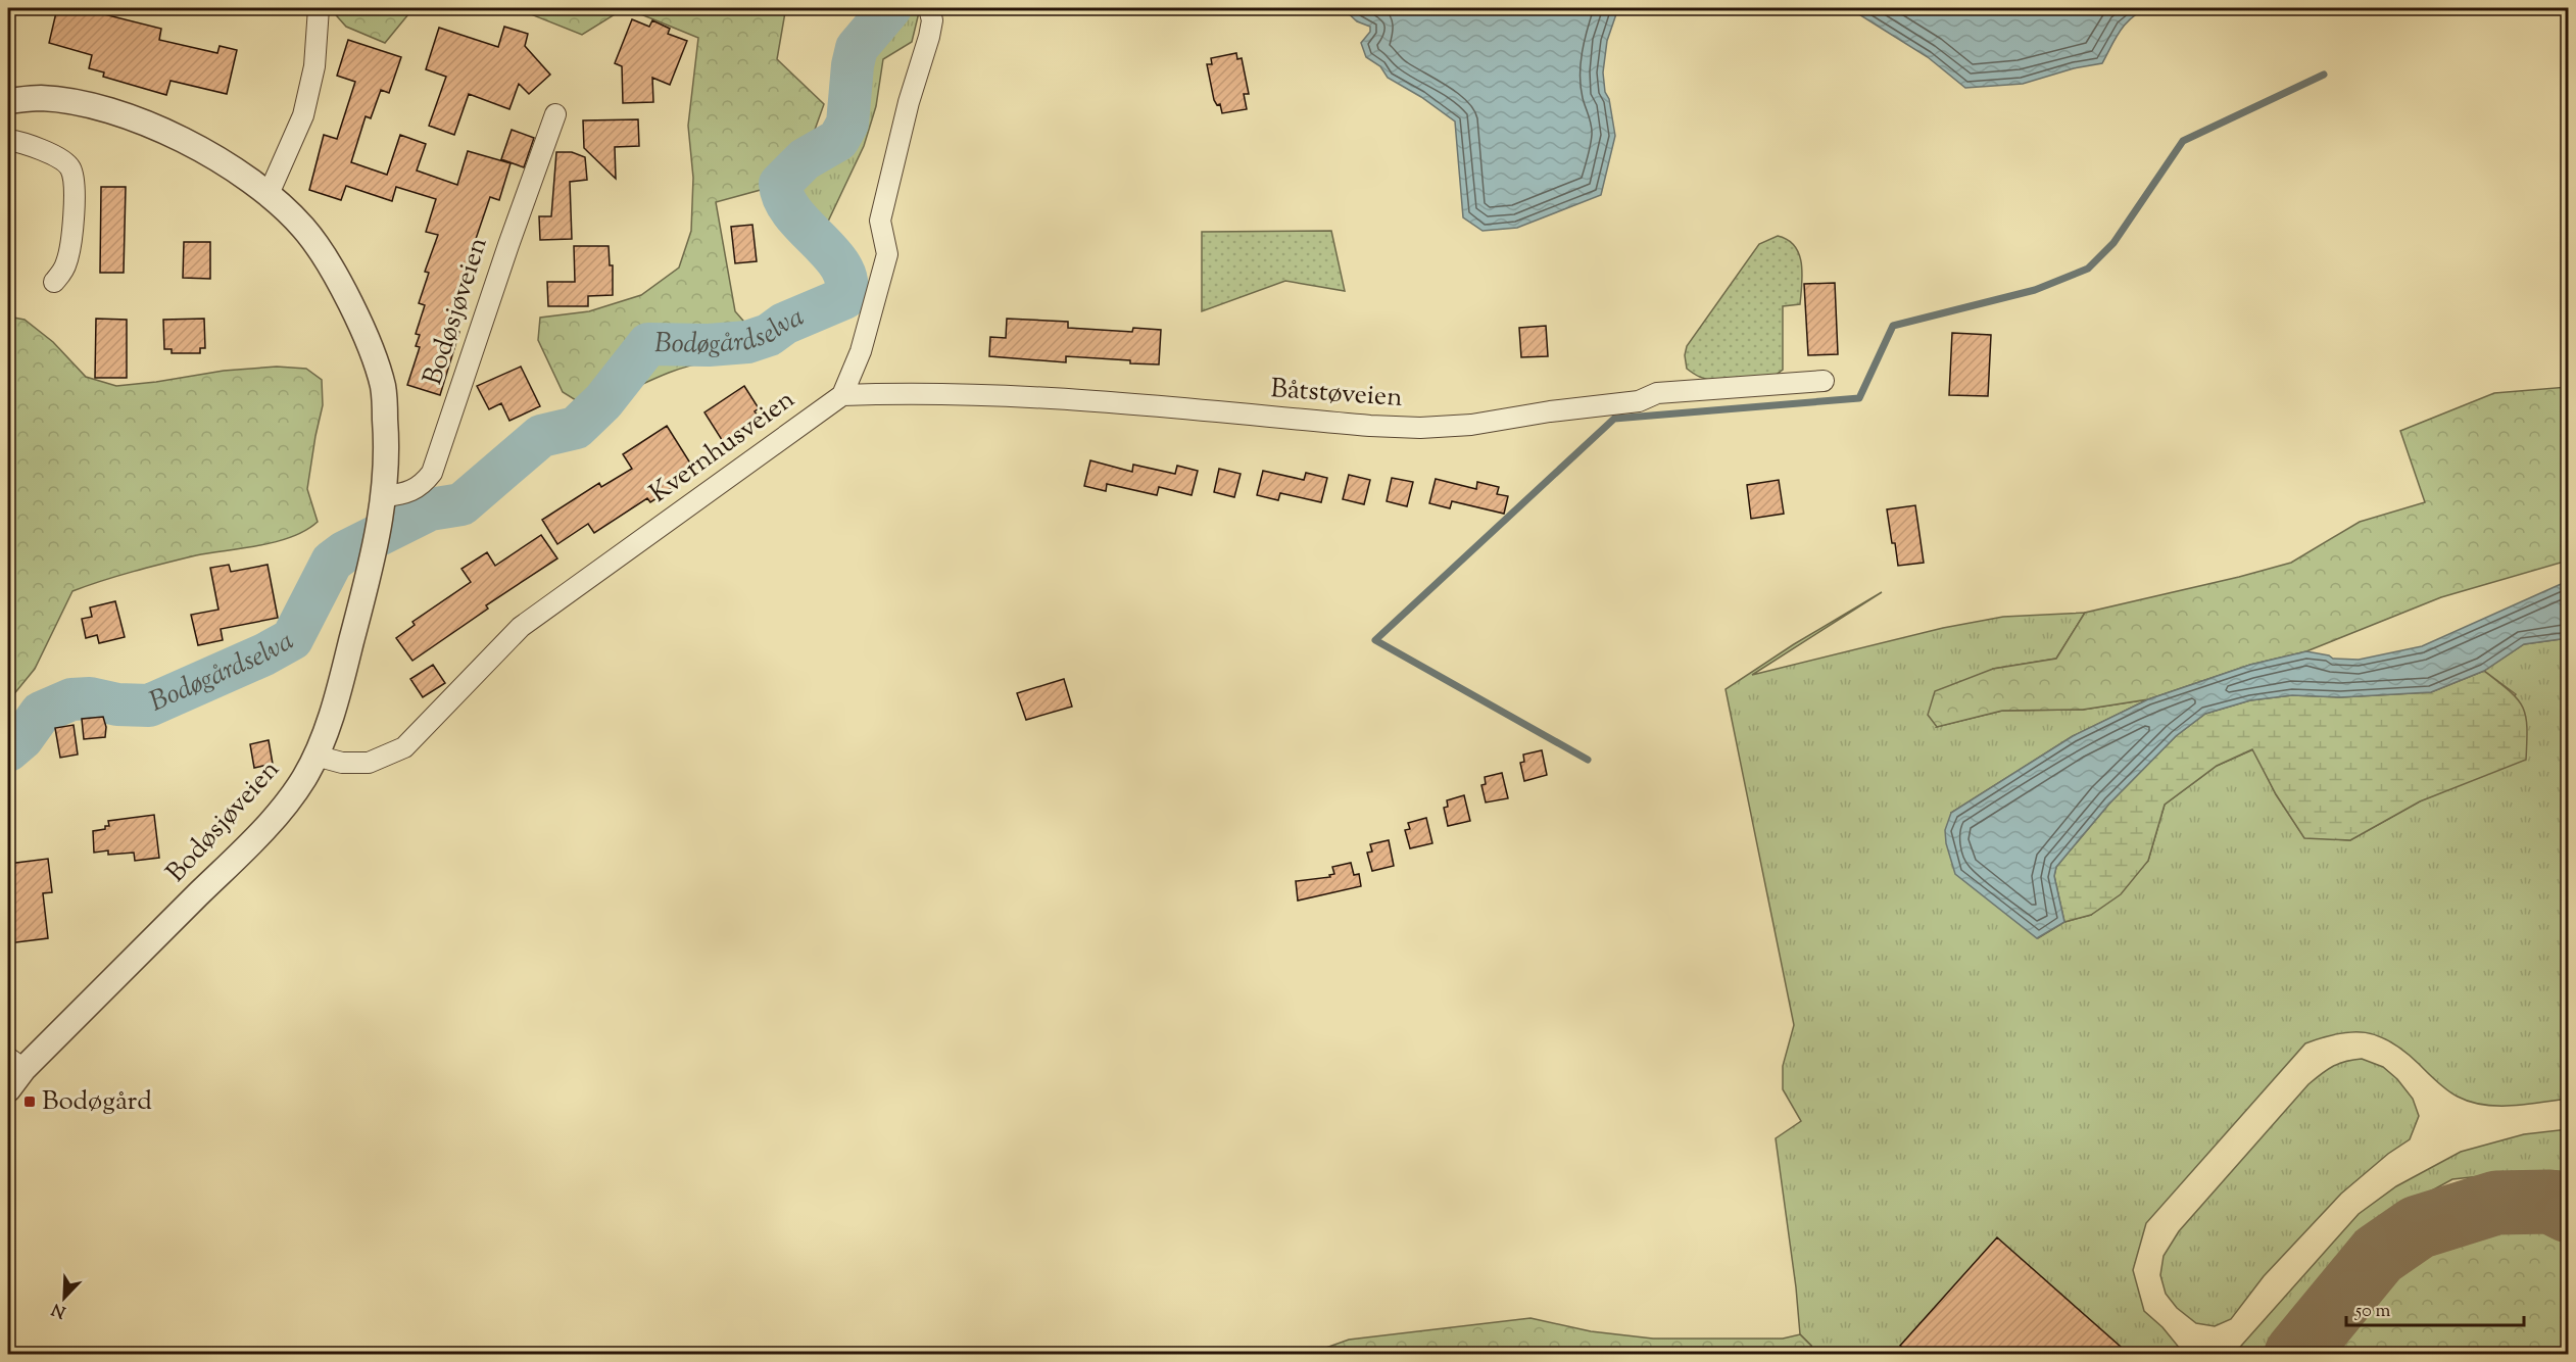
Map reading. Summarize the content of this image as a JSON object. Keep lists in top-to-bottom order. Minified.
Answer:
{"streets":{"street":["Bodøsjøveien","Båtstøveien","Kvernhusveien"]},"crossings":[["Bodøsjøveien","Kvernhusveien"],["Båtstøveien","Kvernhusveien"]],"water":["Bodøgårdselva"],"places":{"transit":["Bodøgård"]},"scale_bar":"50 m","north":"bottom left"}
